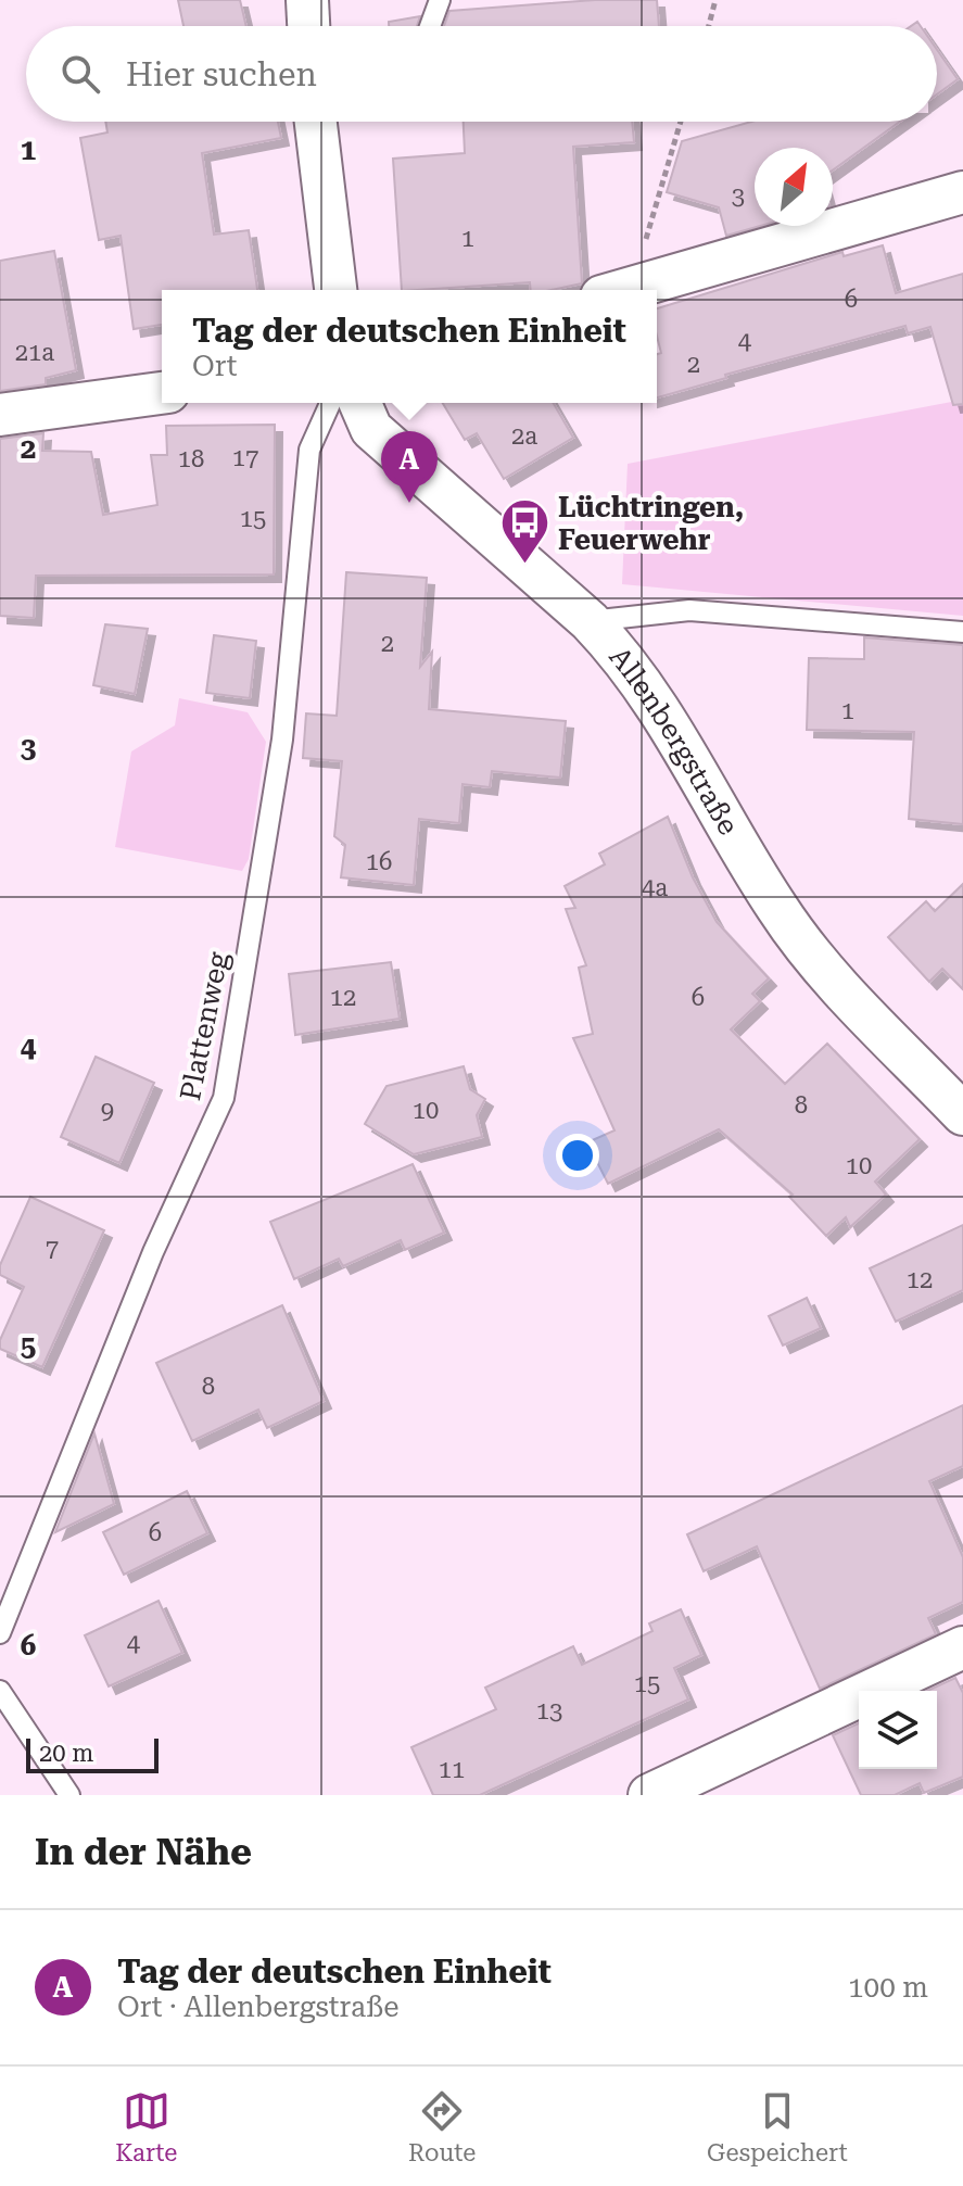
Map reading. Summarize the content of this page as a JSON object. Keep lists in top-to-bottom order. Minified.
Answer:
{"streets":{"street":["Allenbergstraße"],"lane":["Plattenweg"]},"places":{"bus stop":["Lüchtringen, Feuerwehr"]},"house_numbers":["3","1","6","4","21a","2","2a","17","18","15","2","1","16","4a","12","6","8","9","10","10","7","12","8","6","4","15","13","11"],"scale_bar":"20 m","north":"top right","page":{"search":"Hier suchen","popup":["Tag der deutschen Einheit","Ort"],"pins":"A","scale":"20 m","heading":"In der Nähe","list":[{"mark":"A","name":"Tag der deutschen Einheit","note":"Ort · Allenbergstraße","value":"100 m"}],"nav":["Karte","Route","Gespeichert"]},"grid":{"rows":["1","2","3","4","5","6"]}}
